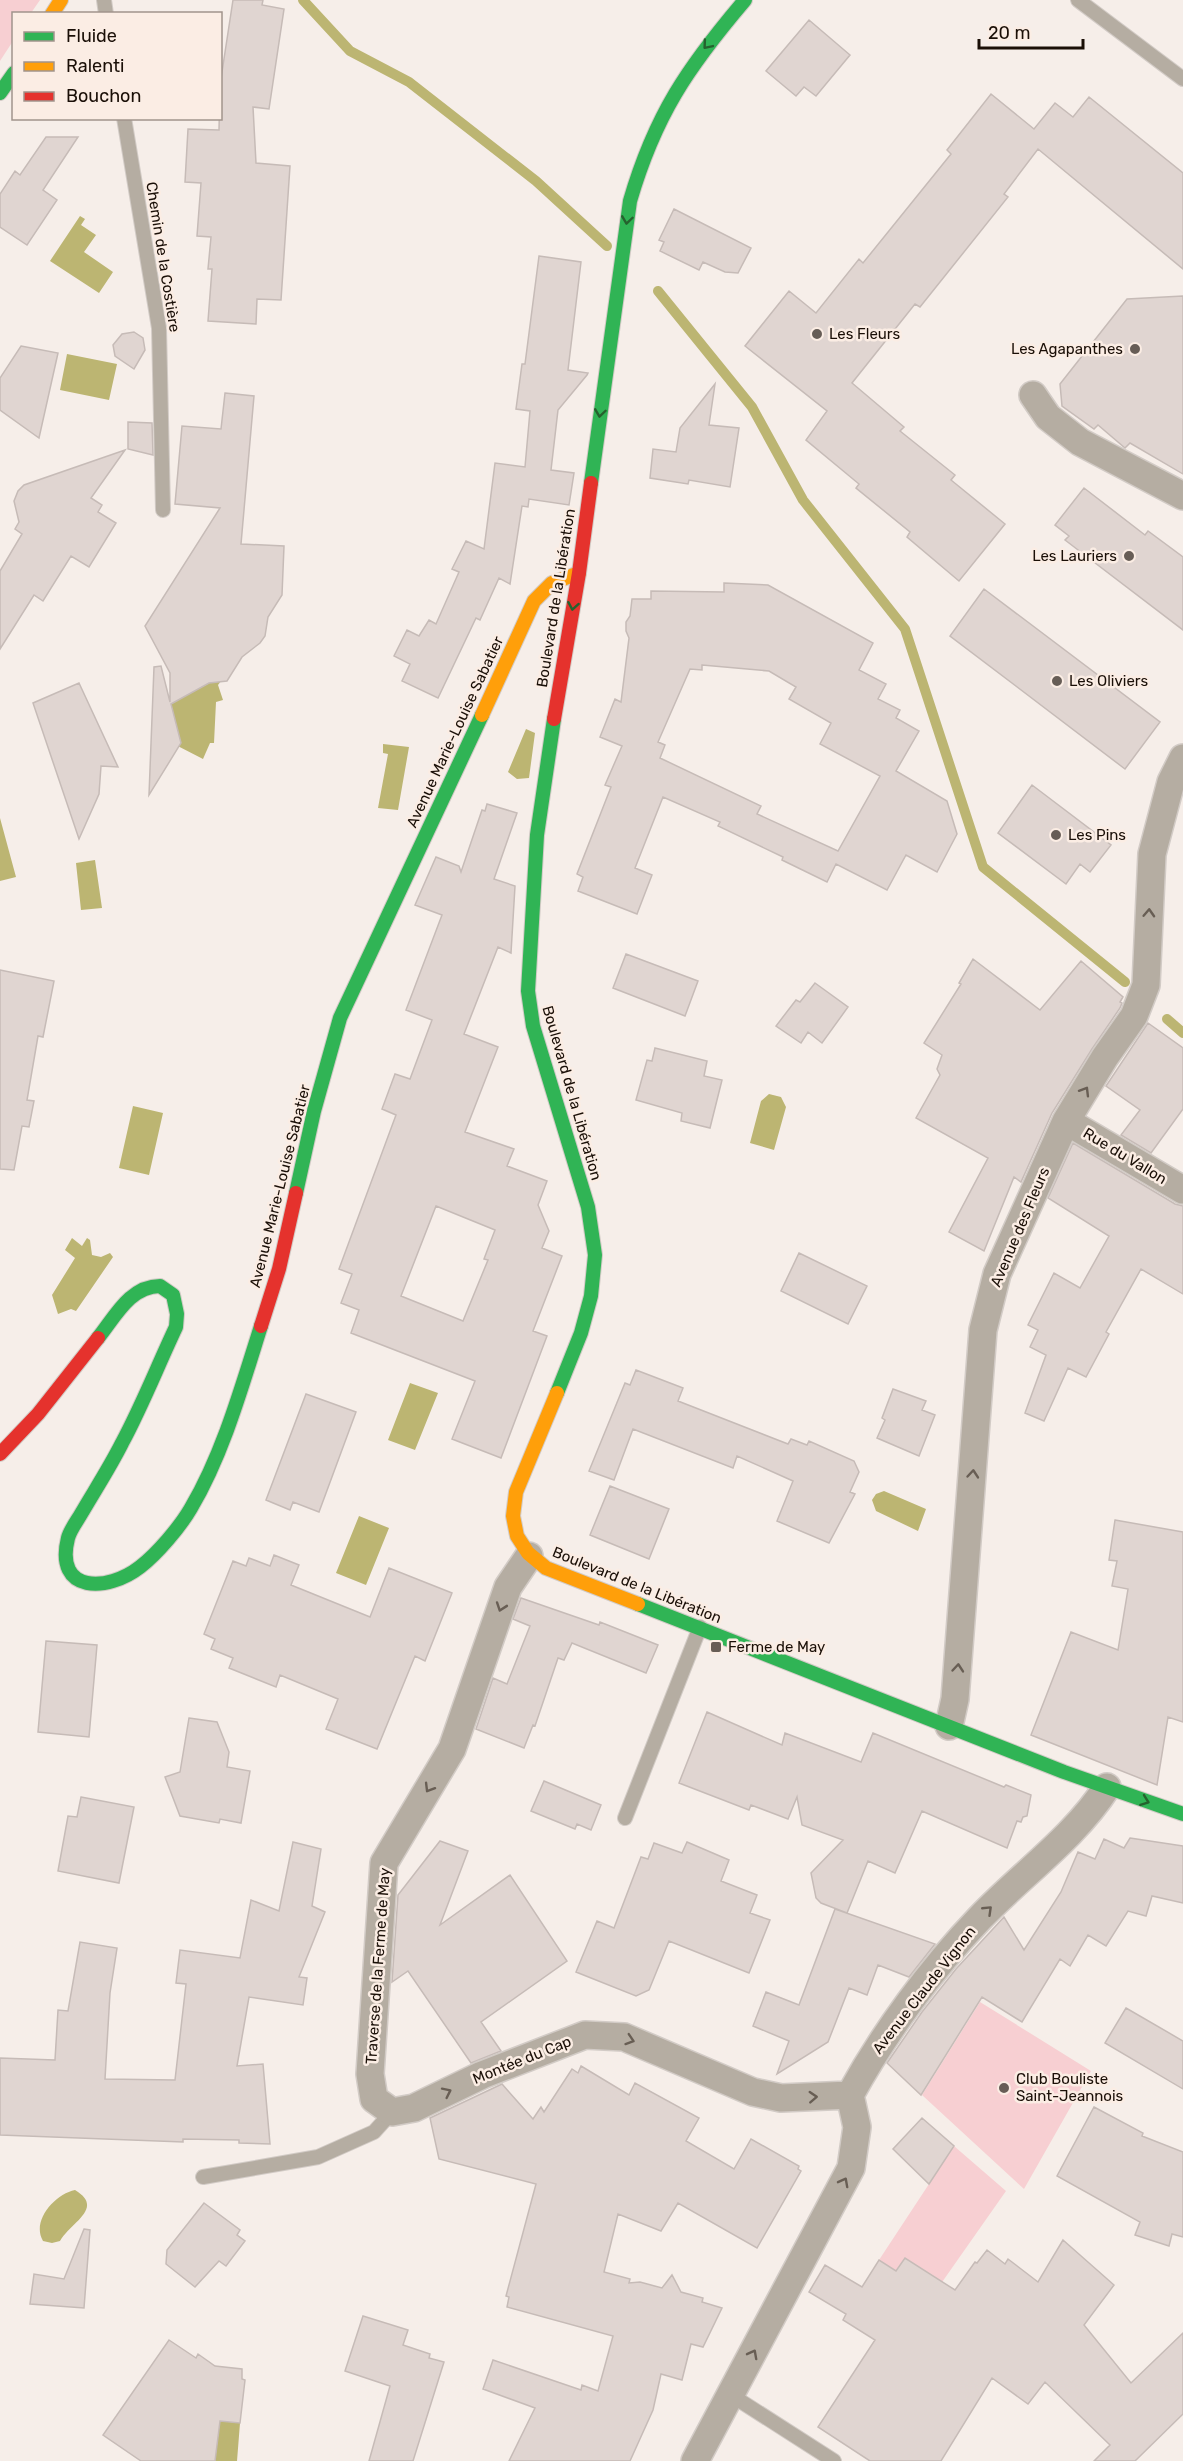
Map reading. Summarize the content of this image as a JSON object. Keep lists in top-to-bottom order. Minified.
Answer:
{"streets":{"main road":["Boulevard de la Libération","Avenue Marie-Louise Sabatier"],"street":["Rue du Vallon","Avenue des Fleurs","Traverse de la Ferme de May","Avenue Claude Vignon","Montée du Cap"],"lane":["Chemin de la Costière"]},"crossings":[["Boulevard de la Libération","Avenue Marie-Louise Sabatier"],["Boulevard de la Libération","Avenue des Fleurs"],["Boulevard de la Libération","Traverse de la Ferme de May"],["Boulevard de la Libération","Avenue Claude Vignon"],["Rue du Vallon","Avenue des Fleurs"],["Traverse de la Ferme de May","Montée du Cap"],["Avenue Claude Vignon","Montée du Cap"]],"one_way":["Boulevard de la Libération","Avenue des Fleurs","Traverse de la Ferme de May","Avenue Claude Vignon","Montée du Cap"],"places":{"other":["Les Fleurs","Les Agapanthes","Les Lauriers","Les Oliviers","Les Pins","Club Bouliste Saint-Jeannois"],"transit":["Ferme de May"]},"legend":["Fluide","Ralenti","Bouchon"],"scale_bar":"20 m"}
